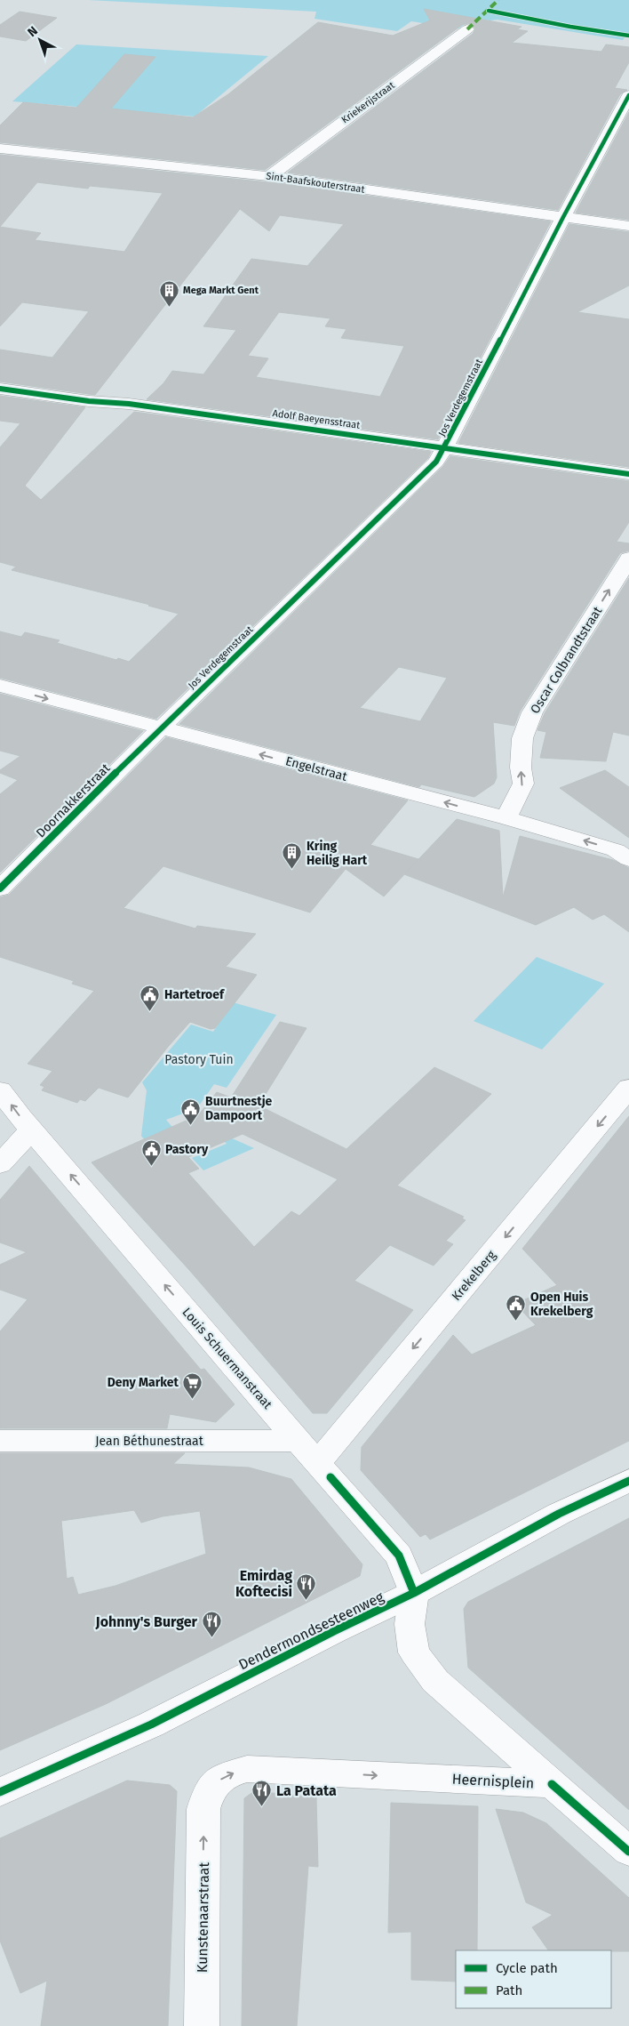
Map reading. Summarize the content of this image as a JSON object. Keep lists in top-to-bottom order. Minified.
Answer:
{"streets":{"street":["Kriekerijstraat","Sint-Baafskouterstraat","Jos Verdegemstraat","Adolf Baeyensstraat","Oscar Colbrandtstraat","Engelstraat","Doornakkerstraat","Krekelberg","Louis Schuermanstraat","Jean Béthunestraat","Dendermondsesteenweg","Heernisplein","Kunstenaarstraat"]},"crossings":[["Kriekerijstraat","Sint-Baafskouterstraat"],["Sint-Baafskouterstraat","Jos Verdegemstraat"],["Jos Verdegemstraat","Adolf Baeyensstraat"],["Jos Verdegemstraat","Engelstraat"],["Jos Verdegemstraat","Doornakkerstraat"],["Oscar Colbrandtstraat","Engelstraat"],["Engelstraat","Doornakkerstraat"],["Krekelberg","Louis Schuermanstraat"],["Louis Schuermanstraat","Jean Béthunestraat"],["Louis Schuermanstraat","Dendermondsesteenweg"],["Louis Schuermanstraat","Heernisplein"],["Dendermondsesteenweg","Heernisplein"],["Heernisplein","Kunstenaarstraat"]],"one_way":["Oscar Colbrandtstraat","Krekelberg","Louis Schuermanstraat","Heernisplein","Kunstenaarstraat"],"parks":["Pastory Tuin"],"places":{"building":["Mega Markt Gent","Kring Heilig Hart"],"public building":["Hartetroef","Buurtnestje Dampoort","Pastory","Open Huis Krekelberg"],"supermarket":["Deny Market"],"restaurant":["Emirdag Koftecisi","Johnny's Burger","La Patata"]},"legend":["Cycle path","Path"],"north":"top left"}
